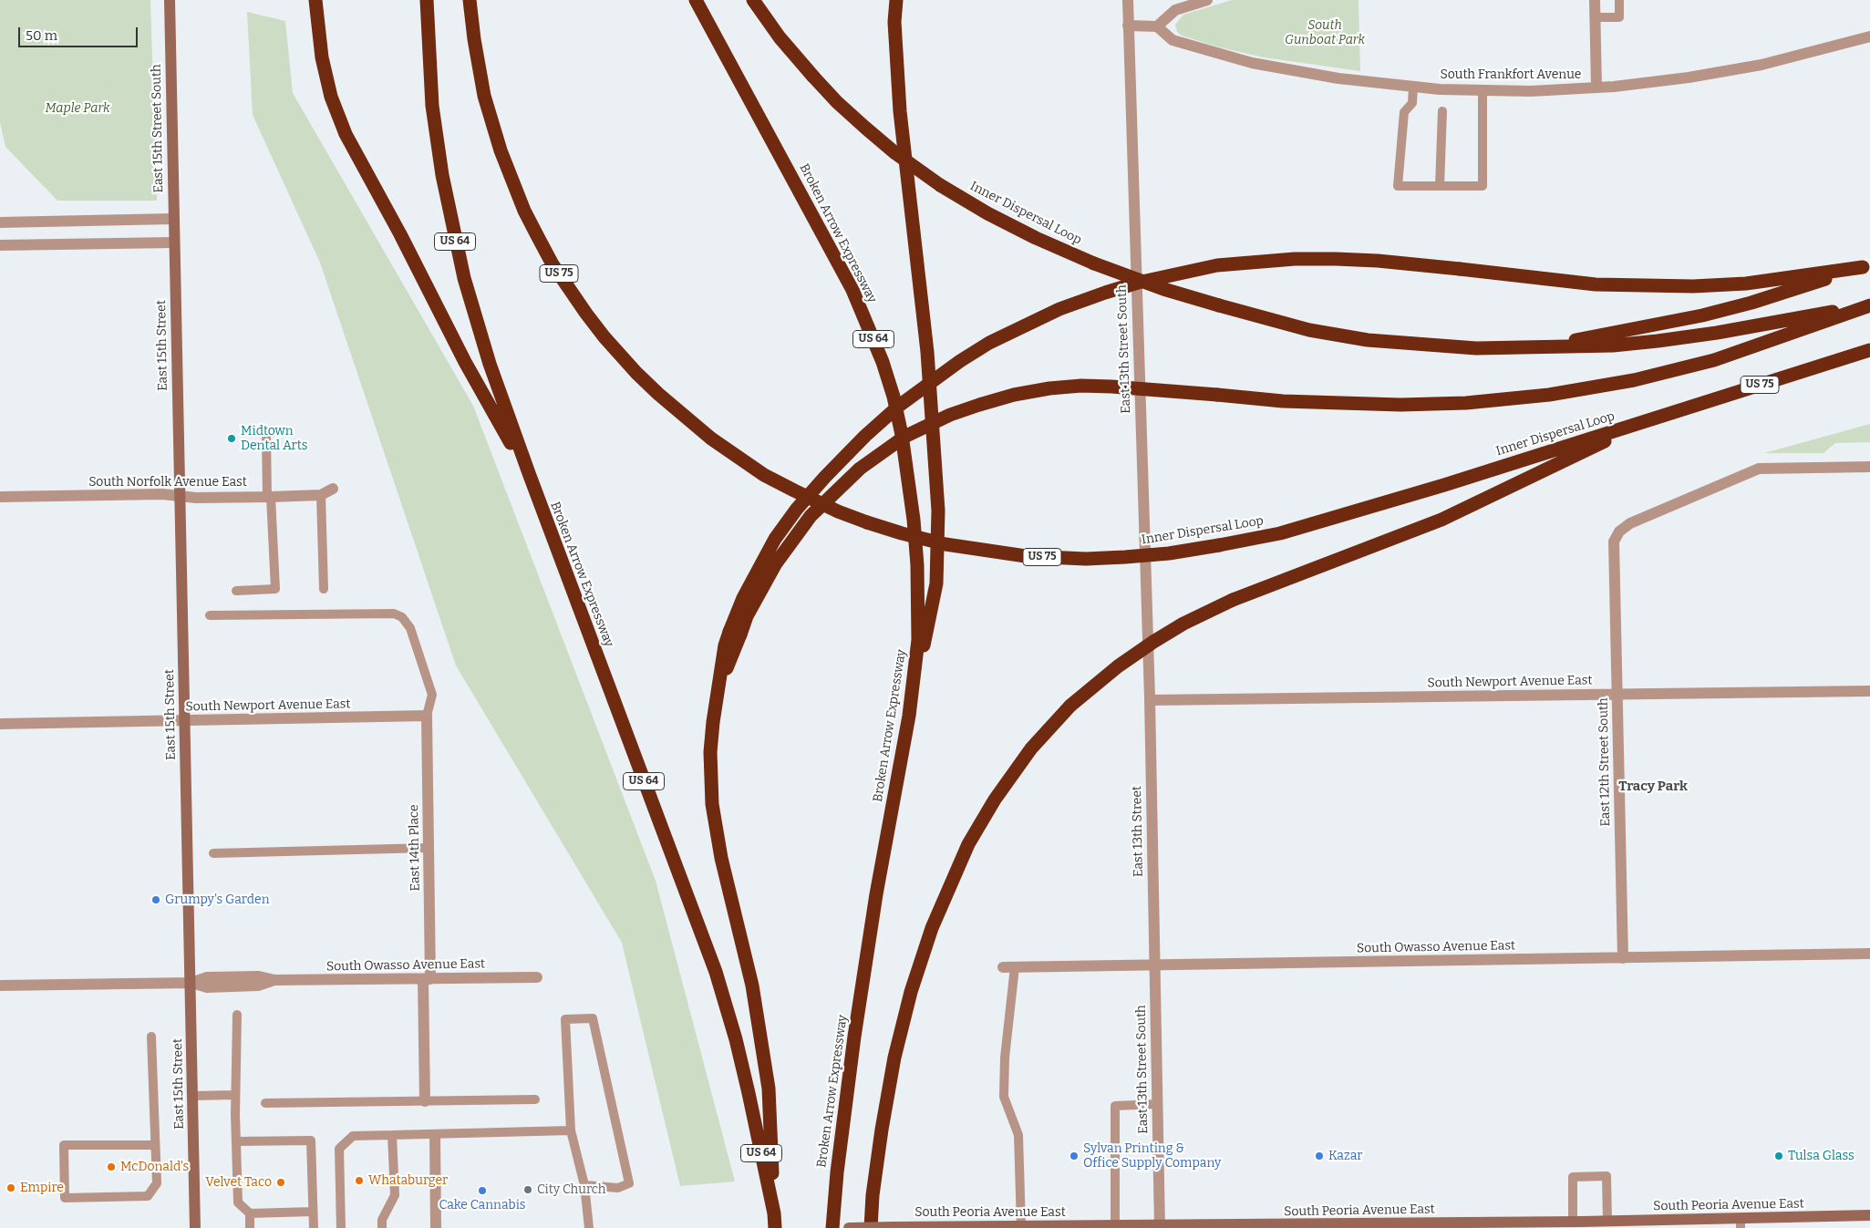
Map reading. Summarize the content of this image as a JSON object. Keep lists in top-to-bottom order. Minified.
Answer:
{"streets":{"highway":["Inner Dispersal Loop","Broken Arrow Expressway","US 64","US 75"],"main road":["East 15th Street South","East 15th Street","South Peoria Avenue East"],"street":["South Frankfort Avenue","East 13th Street South","South Norfolk Avenue East","South Newport Avenue East","East 12th Street South","East 13th Street","East 14th Place","South Owasso Avenue East"]},"crossings":[["East 15th Street South","East 15th Street"],["Inner Dispersal Loop","US 75"],["East 15th Street","South Norfolk Avenue East"],["East 15th Street","South Newport Avenue East"],["East 15th Street","South Owasso Avenue East"],["East 13th Street South","South Newport Avenue East"],["East 13th Street South","East 13th Street"],["East 13th Street South","South Owasso Avenue East"],["East 13th Street South","South Peoria Avenue East"],["South Newport Avenue East","East 12th Street South"],["South Newport Avenue East","East 13th Street"],["South Newport Avenue East","East 14th Place"],["East 12th Street South","South Owasso Avenue East"],["East 13th Street","South Owasso Avenue East"],["East 14th Place","South Owasso Avenue East"]],"districts":["Tracy Park"],"parks":["South Gunboat Park","Maple Park"],"places":["Midtown Dental Arts","Grumpy's Garden","Sylvan Printing & Office Supply Company","Kazar","Tulsa Glass","McDonald's","Whataburger","Velvet Taco","Empire","City Church","Cake Cannabis"],"scale_bar":"50 m"}
